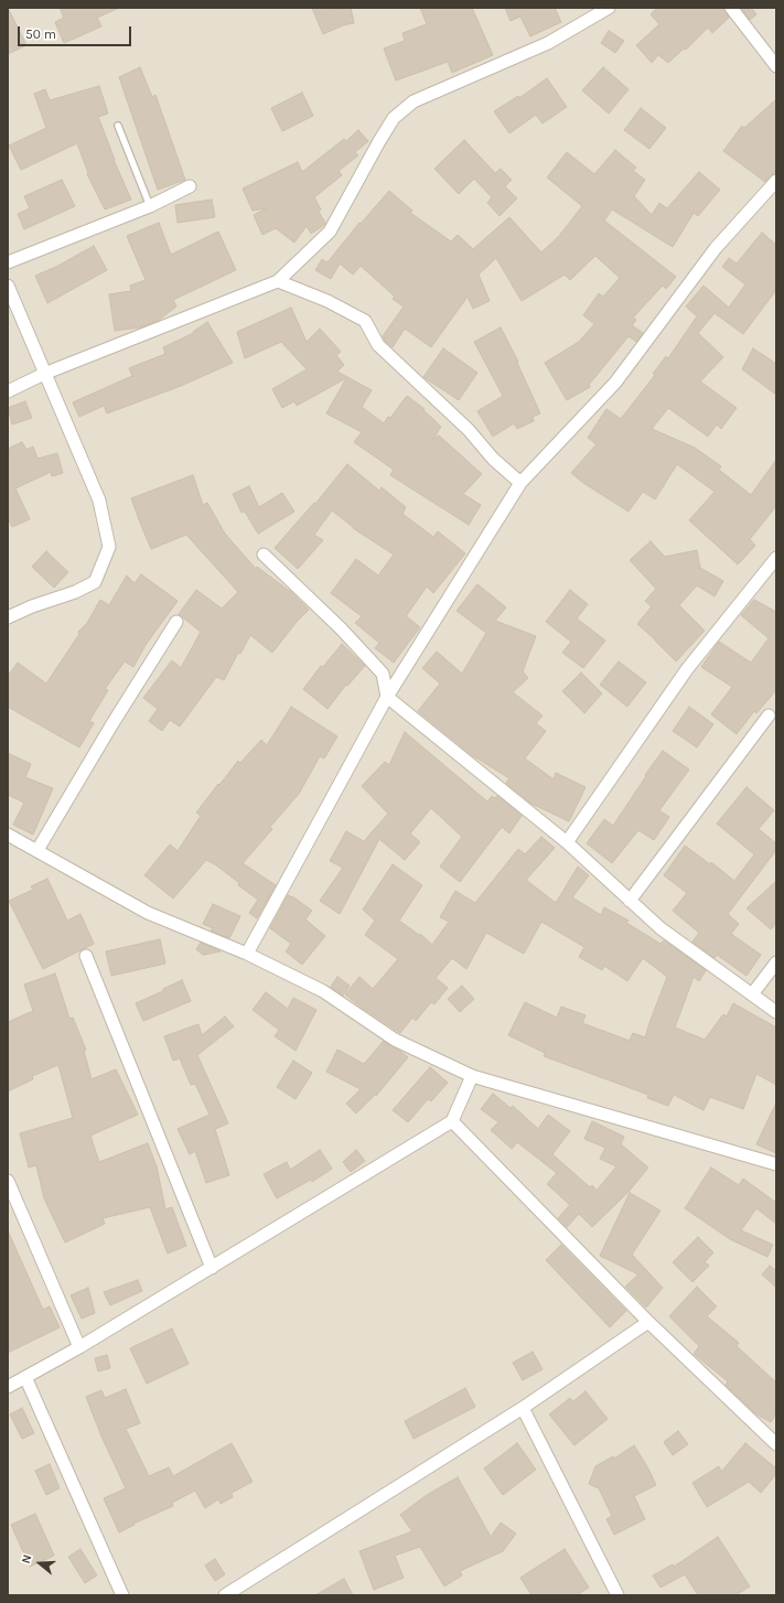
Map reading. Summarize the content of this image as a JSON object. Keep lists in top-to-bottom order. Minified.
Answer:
{"scale_bar":"50 m","north":"left"}
